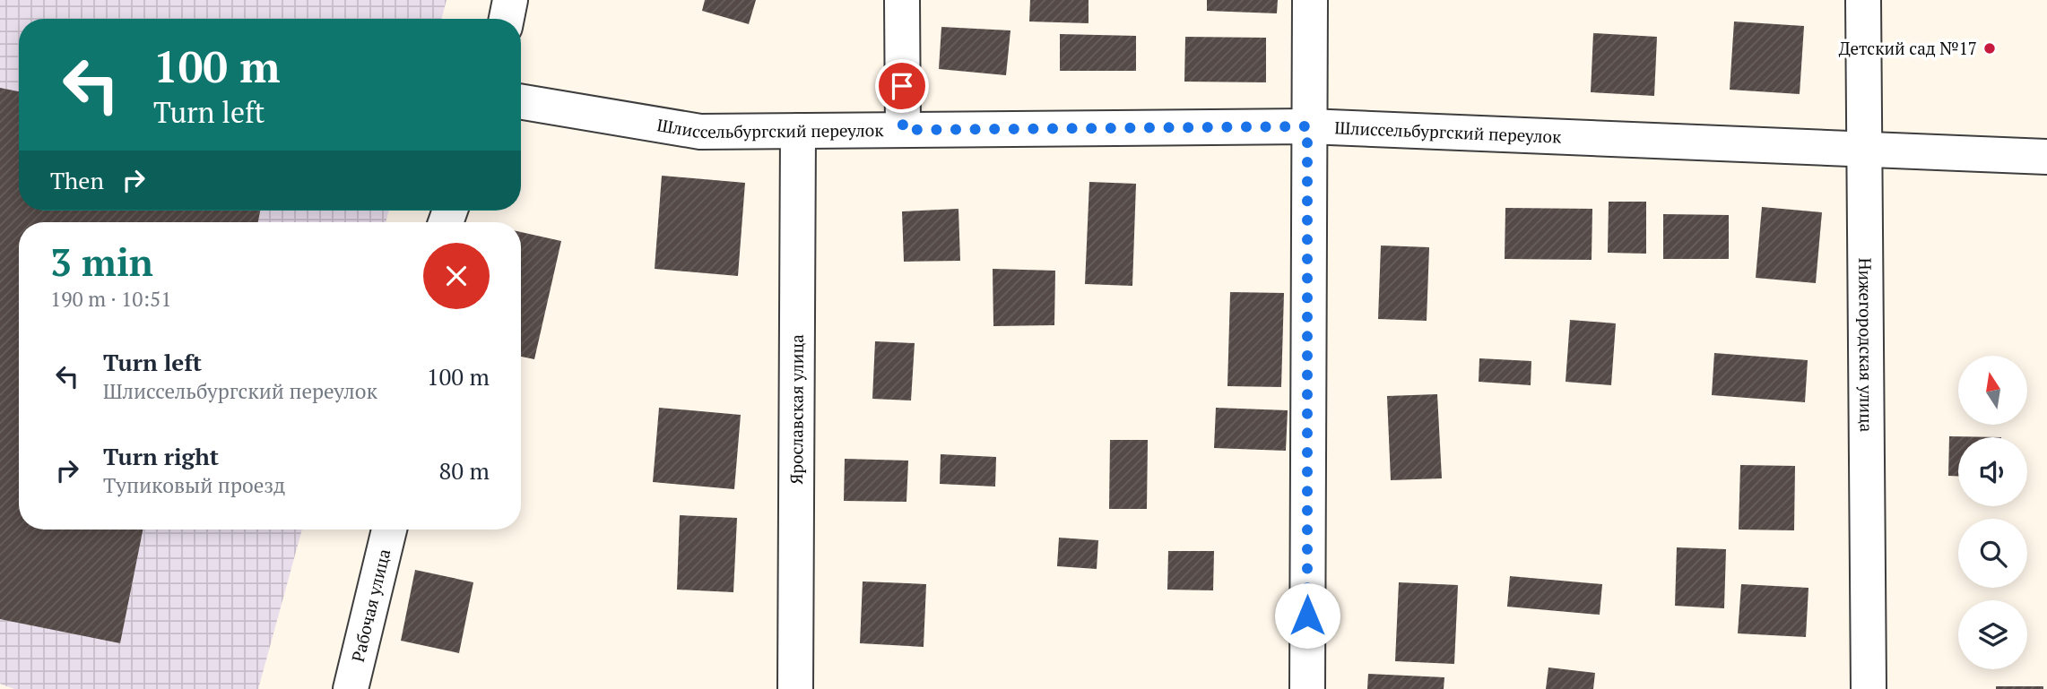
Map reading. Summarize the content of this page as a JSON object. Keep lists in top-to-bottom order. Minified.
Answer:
{"streets":{"street":["Шлиссельбургский переулок","Нижегородская улица","Ярославская улица","Рабочая улица"]},"crossings":[["Шлиссельбургский переулок","Нижегородская улица"],["Шлиссельбургский переулок","Ярославская улица"]],"places":["Детский сад №17"],"north":"top","page":{"turn":["100 m","Turn left"],"then":"Then","heading":["3 min","190 m · 10:51"],"list":[{"name":"Turn left","note":"Шлиссельбургский переулок","value":"100 m"},{"name":"Turn right","note":"Тупиковый проезд","value":"80 m"}]}}
